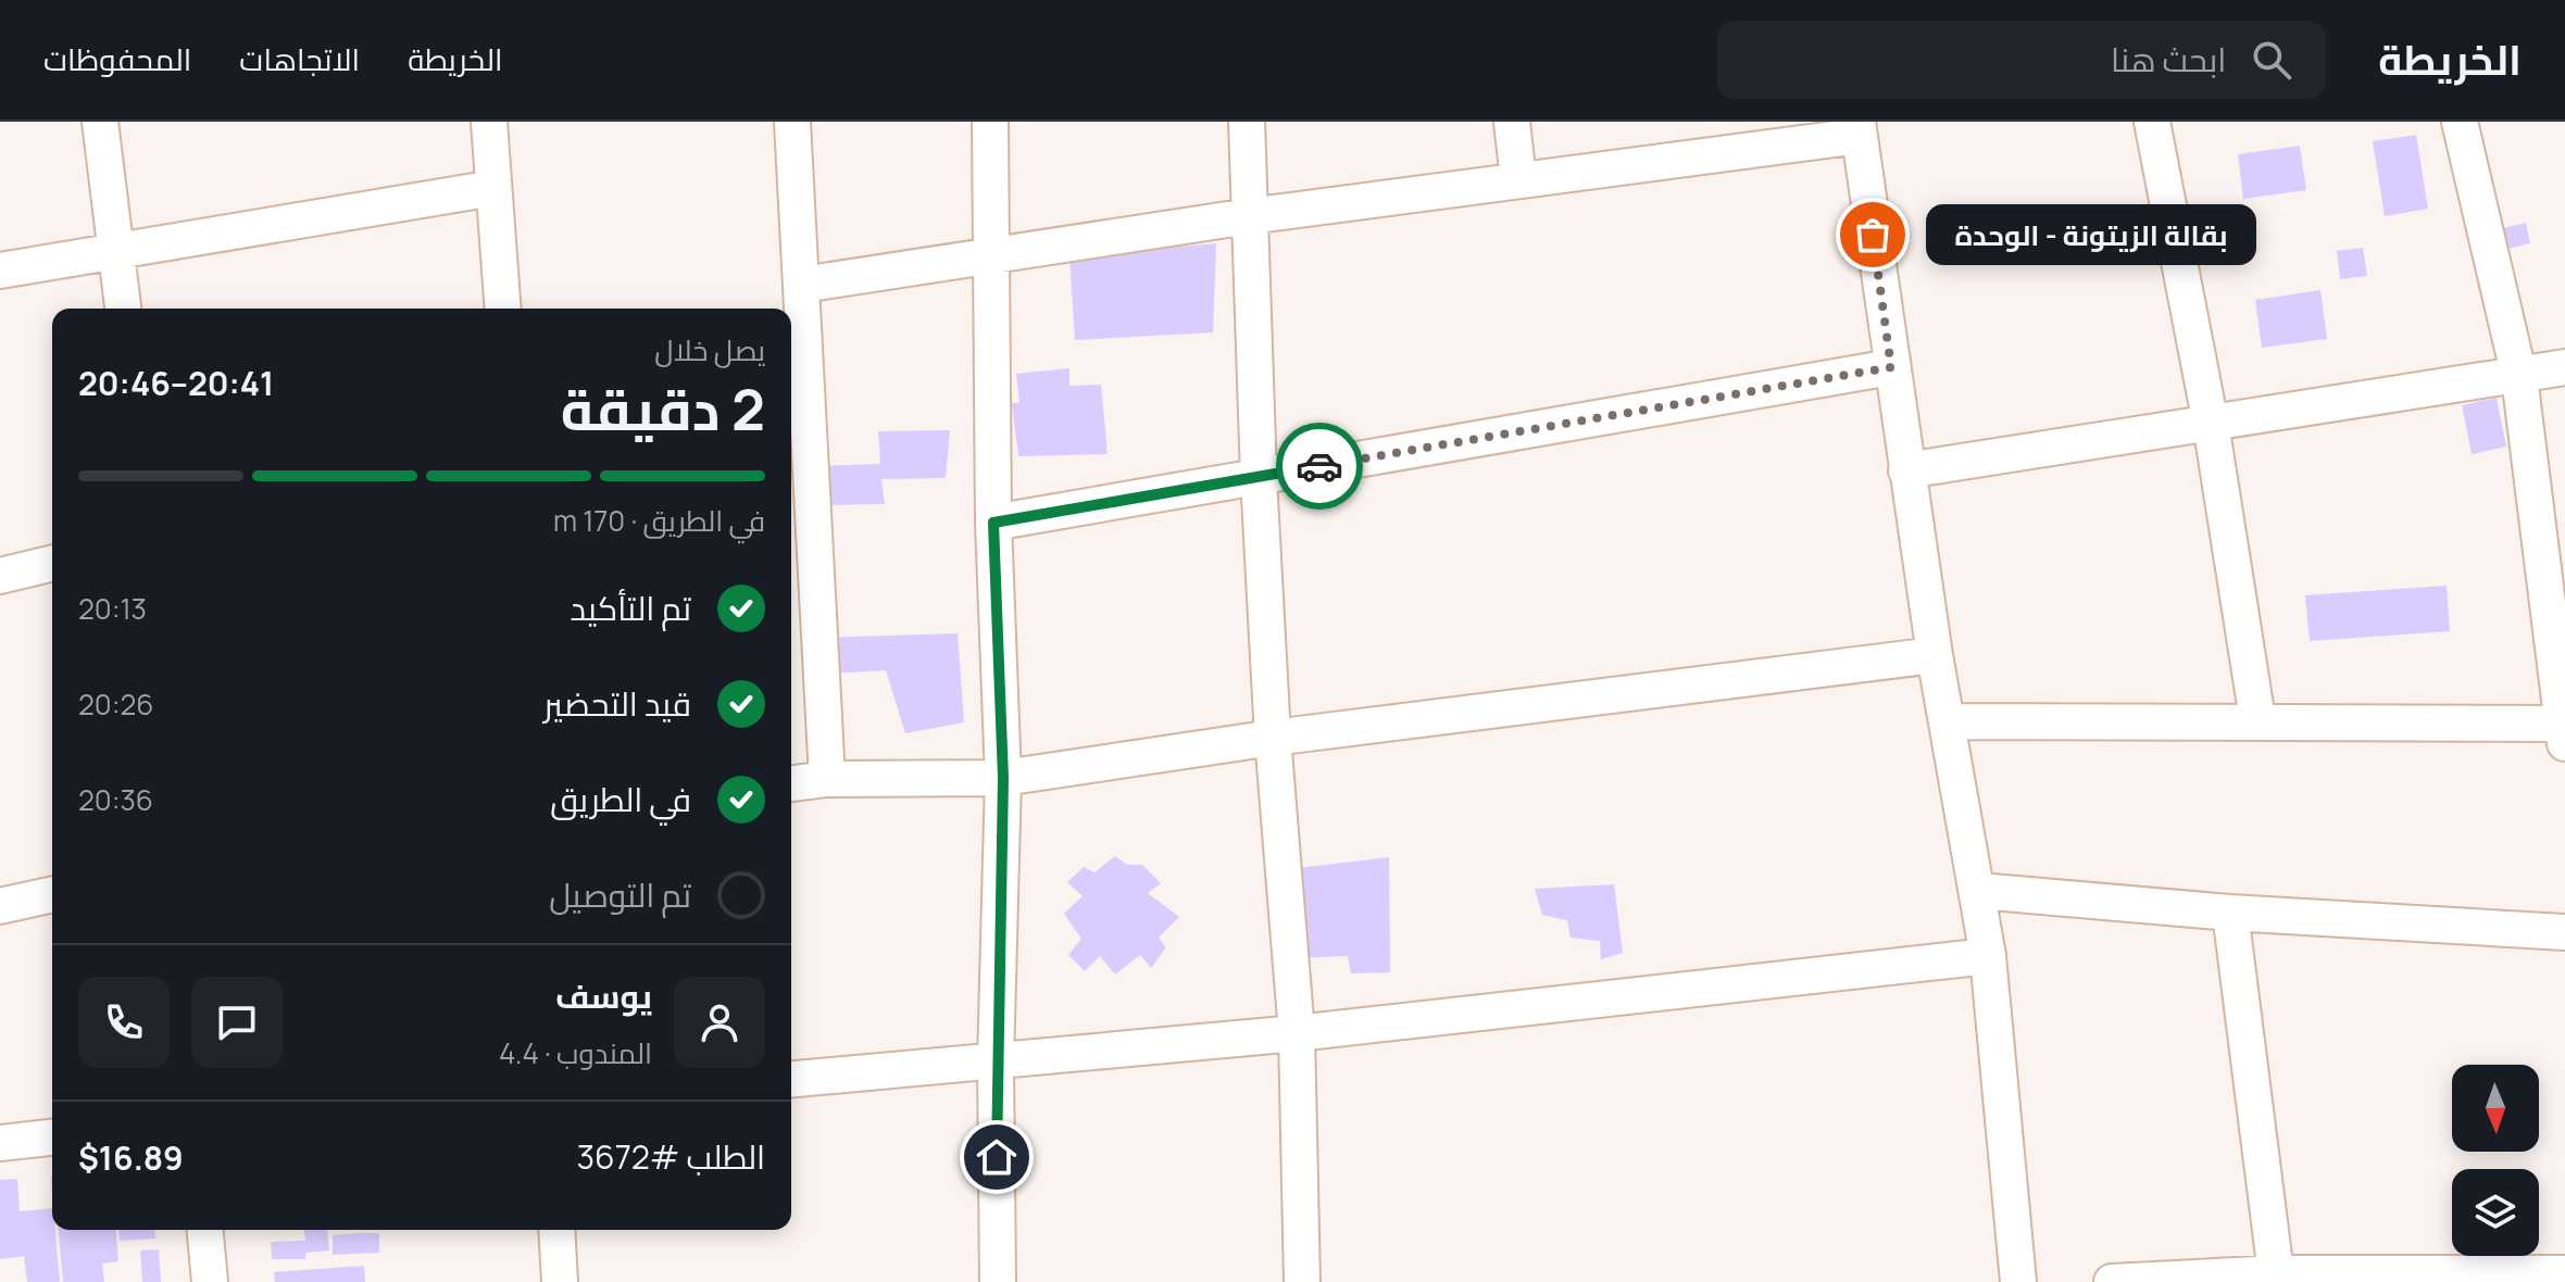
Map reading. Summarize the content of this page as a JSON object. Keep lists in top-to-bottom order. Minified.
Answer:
{"places":["بقالة الزيتونة - الوحدة"],"north":"bottom","page":{"header":"الخريطة","search":"ابحث هنا","nav":["الخريطة","الاتجاهات","المحفوظات"],"bubble":"بقالة الزيتونة - الوحدة","heading":["2 دقيقة","يصل خلال","20:41–20:46"],"panel":["يوسف","المندوب · 4.4","الطلب #3672","$16.89"],"bar":"في الطريق · 170 m","list":[["تم التأكيد","20:13"],["قيد التحضير","20:26"],["في الطريق","20:36"],"تم التوصيل"]}}
